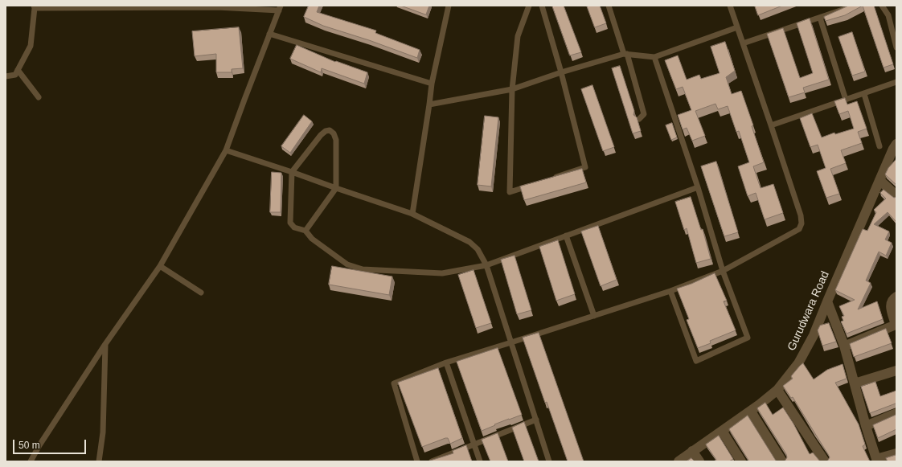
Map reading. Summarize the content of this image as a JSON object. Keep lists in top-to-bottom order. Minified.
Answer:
{"streets":{"street":["Gurudwara Road"]},"scale_bar":"50 m"}
